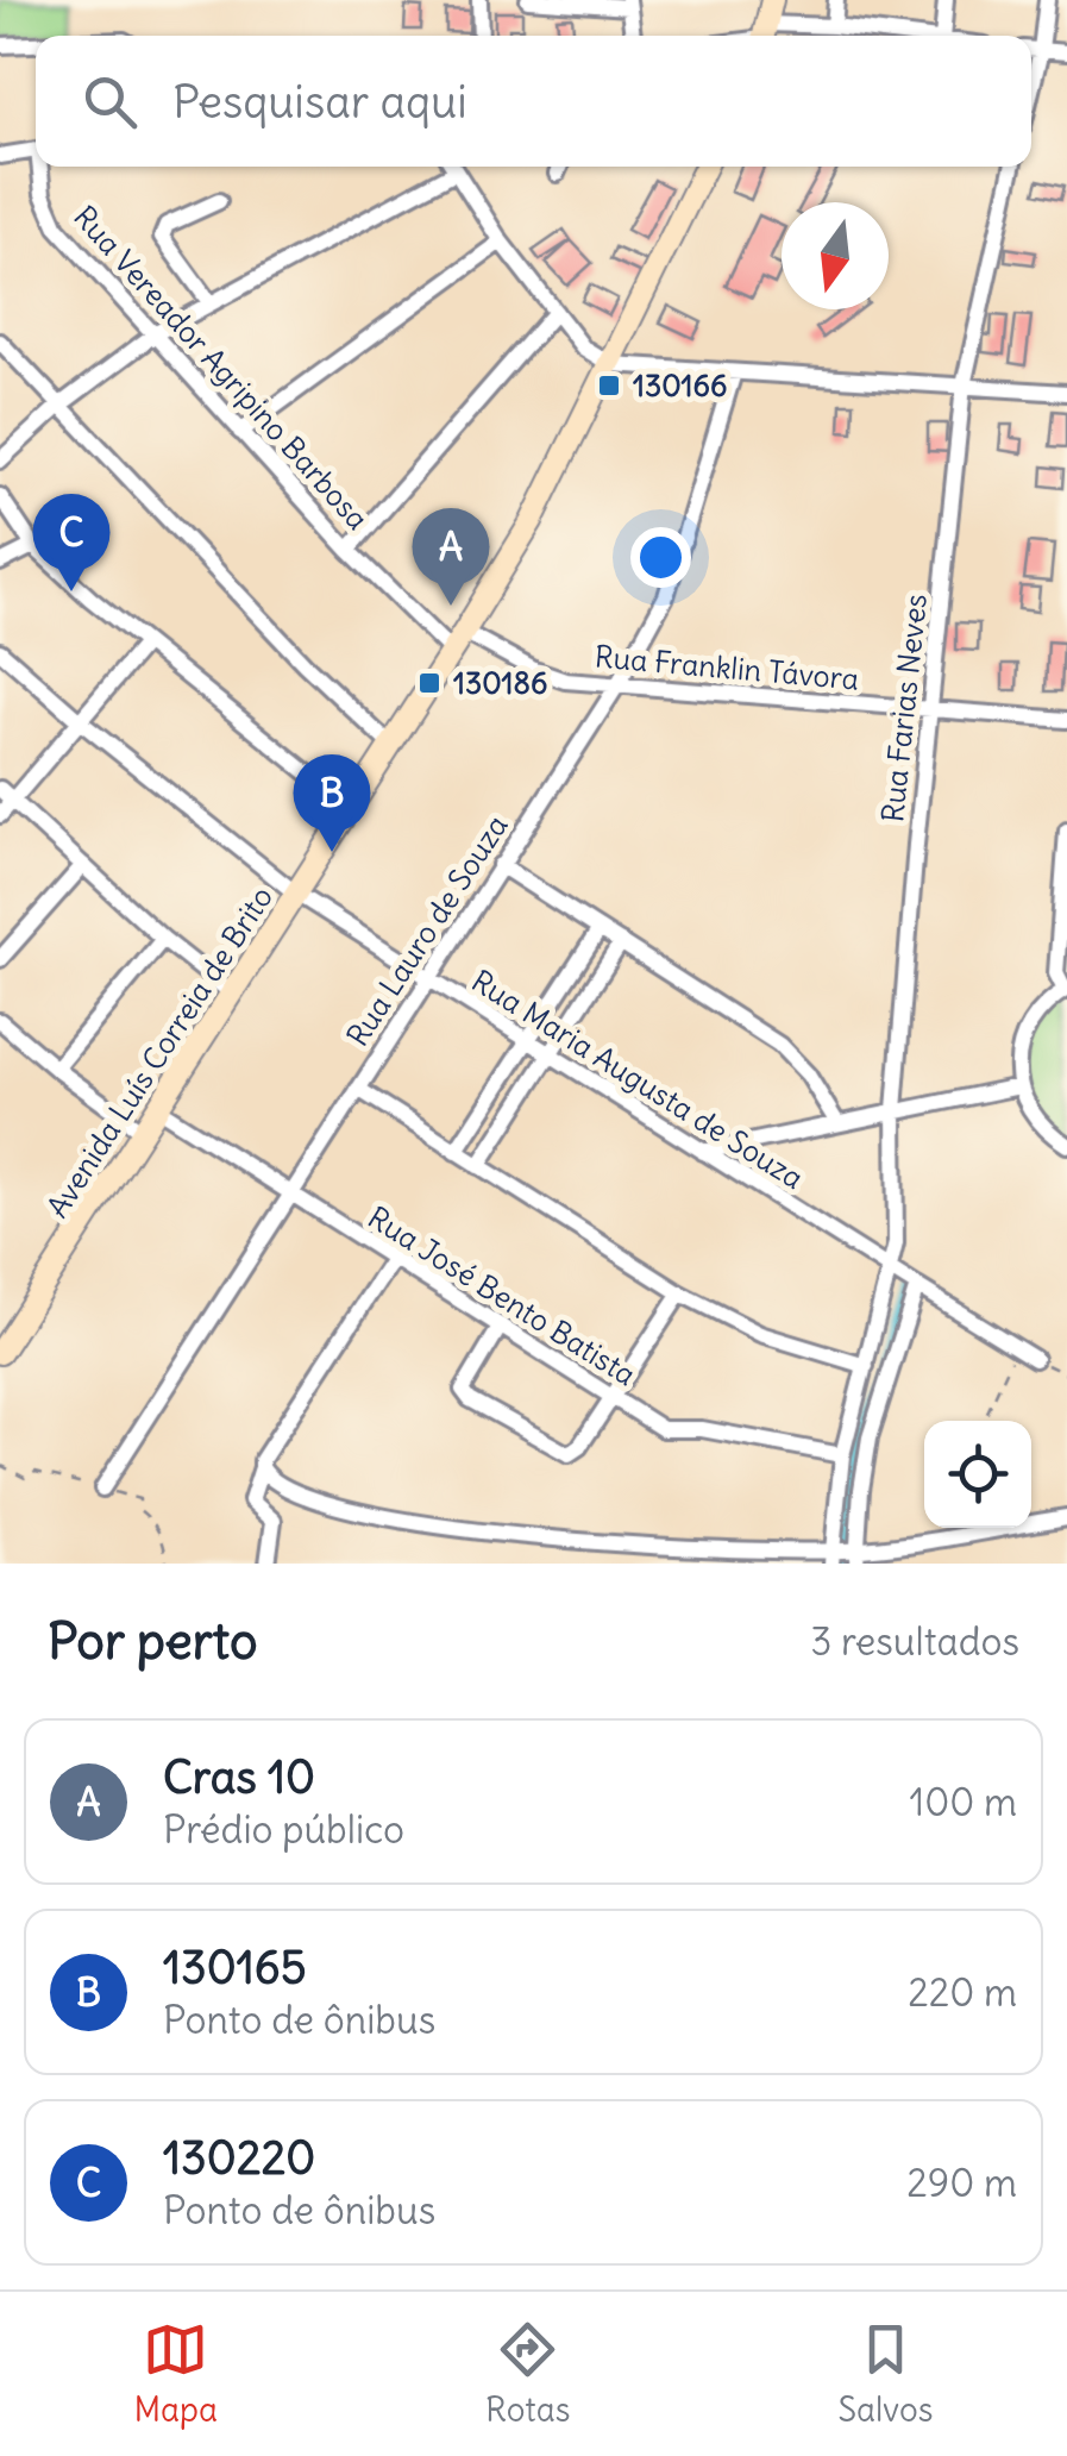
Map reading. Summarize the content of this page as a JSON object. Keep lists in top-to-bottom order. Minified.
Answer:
{"streets":{"main road":["Avenida Luís Correia de Brito"],"street":["Rua Vereador Agripino Barbosa","Rua Franklin Távora","Rua Farias Neves","Rua Lauro de Souza","Rua Maria Augusta de Souza","Rua José Bento Batista"]},"crossings":[["Rua Vereador Agripino Barbosa","Avenida Luís Correia de Brito"],["Rua Franklin Távora","Rua Farias Neves"],["Rua Franklin Távora","Rua Lauro de Souza"],["Rua Franklin Távora","Avenida Luís Correia de Brito"],["Rua Farias Neves","Rua Maria Augusta de Souza"],["Rua Farias Neves","Rua José Bento Batista"],["Rua Lauro de Souza","Rua Maria Augusta de Souza"],["Rua Lauro de Souza","Rua José Bento Batista"],["Avenida Luís Correia de Brito","Rua Maria Augusta de Souza"],["Avenida Luís Correia de Brito","Rua José Bento Batista"]],"places":{"transit":["130166","130186"]},"north":"bottom","page":{"search":"Pesquisar aqui","pins":["C","A","B"],"heading":["Por perto","3 resultados"],"list":[{"mark":"A","name":"Cras 10","note":"Prédio público","value":"100 m"},{"mark":"B","name":"130165","note":"Ponto de ônibus","value":"220 m"},{"mark":"C","name":"130220","note":"Ponto de ônibus","value":"290 m"}],"nav":["Mapa","Rotas","Salvos"]}}
